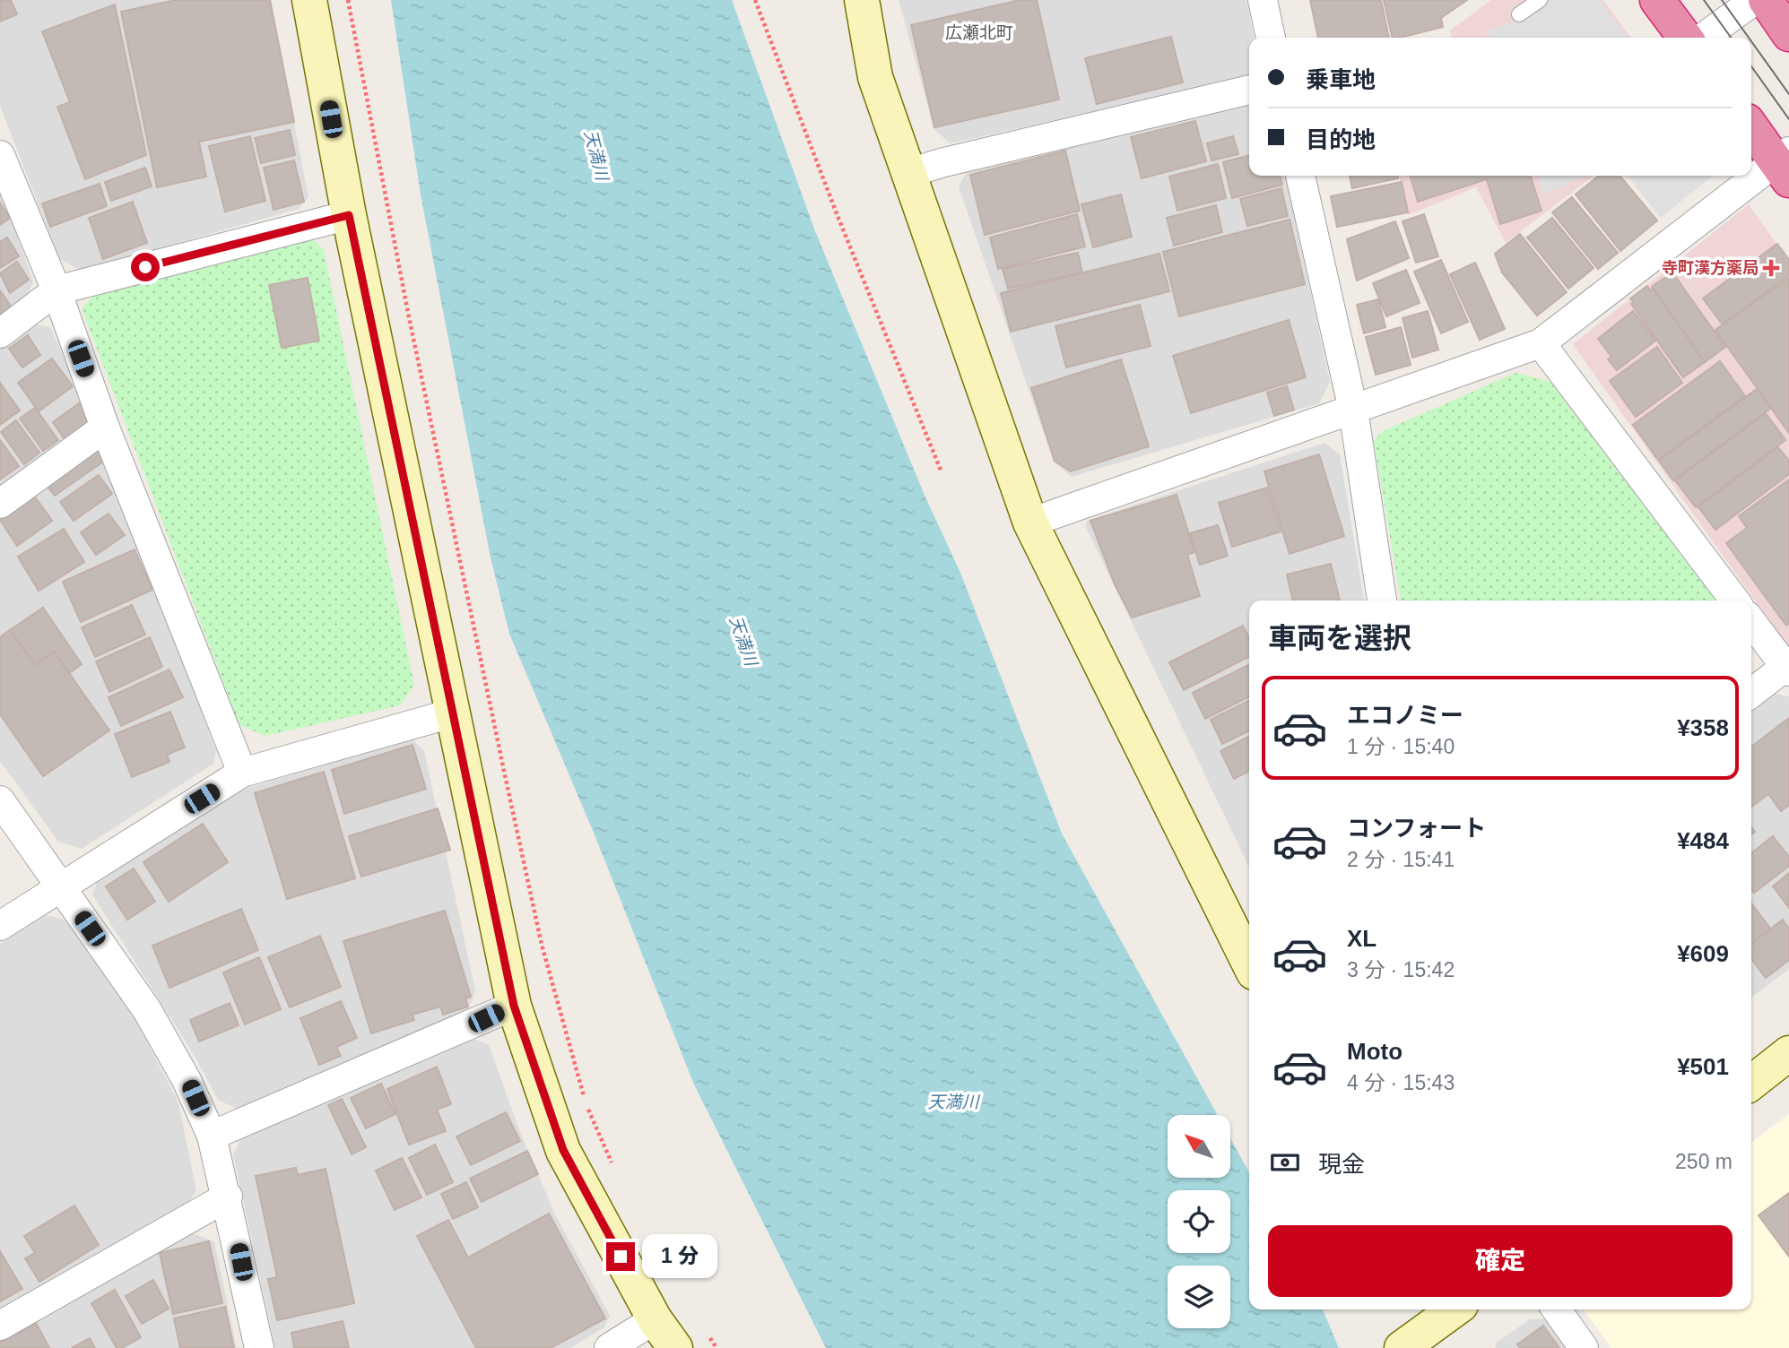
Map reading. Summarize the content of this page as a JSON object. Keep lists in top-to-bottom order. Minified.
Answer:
{"districts":["広瀬北町"],"water":["天満川"],"places":{"health":["寺町漢方薬局"]},"north":"top left","page":{"banner":["乗車地","目的地"],"heading":"車両を選択","list":[{"name":"エコノミー","note":"1 分 · 15:40","value":"¥358"},{"name":"コンフォート","note":"2 分 · 15:41","value":"¥484"},{"name":"XL","note":"3 分 · 15:42","value":"¥609"},{"name":"Moto","note":"4 分 · 15:43","value":"¥501"}],"pay":["現金","250 m"],"buttons":"確定","bubble":"1 分"}}
